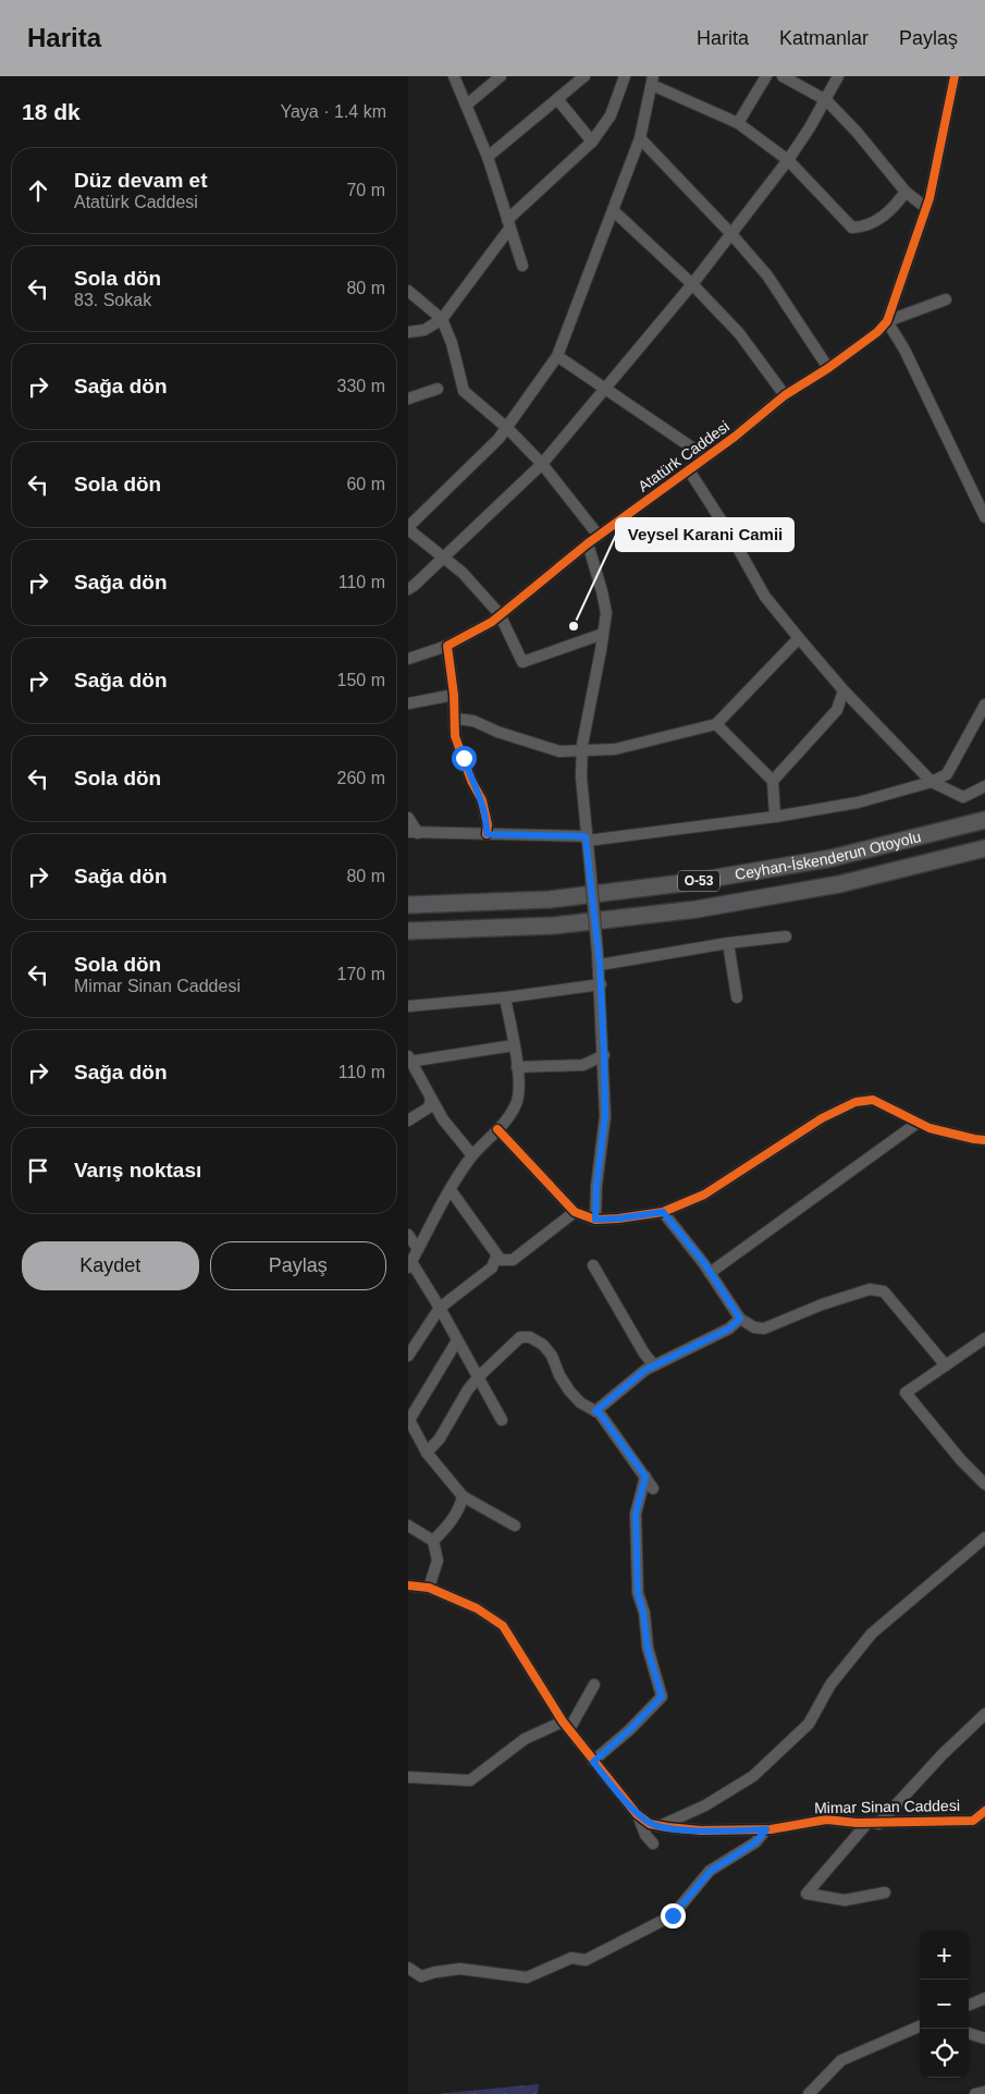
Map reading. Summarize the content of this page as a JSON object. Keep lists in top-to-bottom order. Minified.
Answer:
{"streets":{"highway":["Ceyhan-İskenderun Otoyolu","O-53"],"street":["Atatürk Caddesi","Mimar Sinan Caddesi"]},"places":["Veysel Karani Camii"],"page":{"header":"Harita","nav":["Harita","Katmanlar","Paylaş"],"heading":["18 dk","Yaya · 1.4 km"],"list":[["Düz devam et","Atatürk Caddesi","70 m"],["Sola dön","83. Sokak","80 m"],["Sağa dön","330 m"],["Sola dön","60 m"],["Sağa dön","110 m"],["Sağa dön","150 m"],["Sola dön","260 m"],["Sağa dön","80 m"],["Sola dön","Mimar Sinan Caddesi","170 m"],["Sağa dön","110 m"],"Varış noktası"],"buttons":["Kaydet","Paylaş"],"map_buttons":["+","−"]}}
